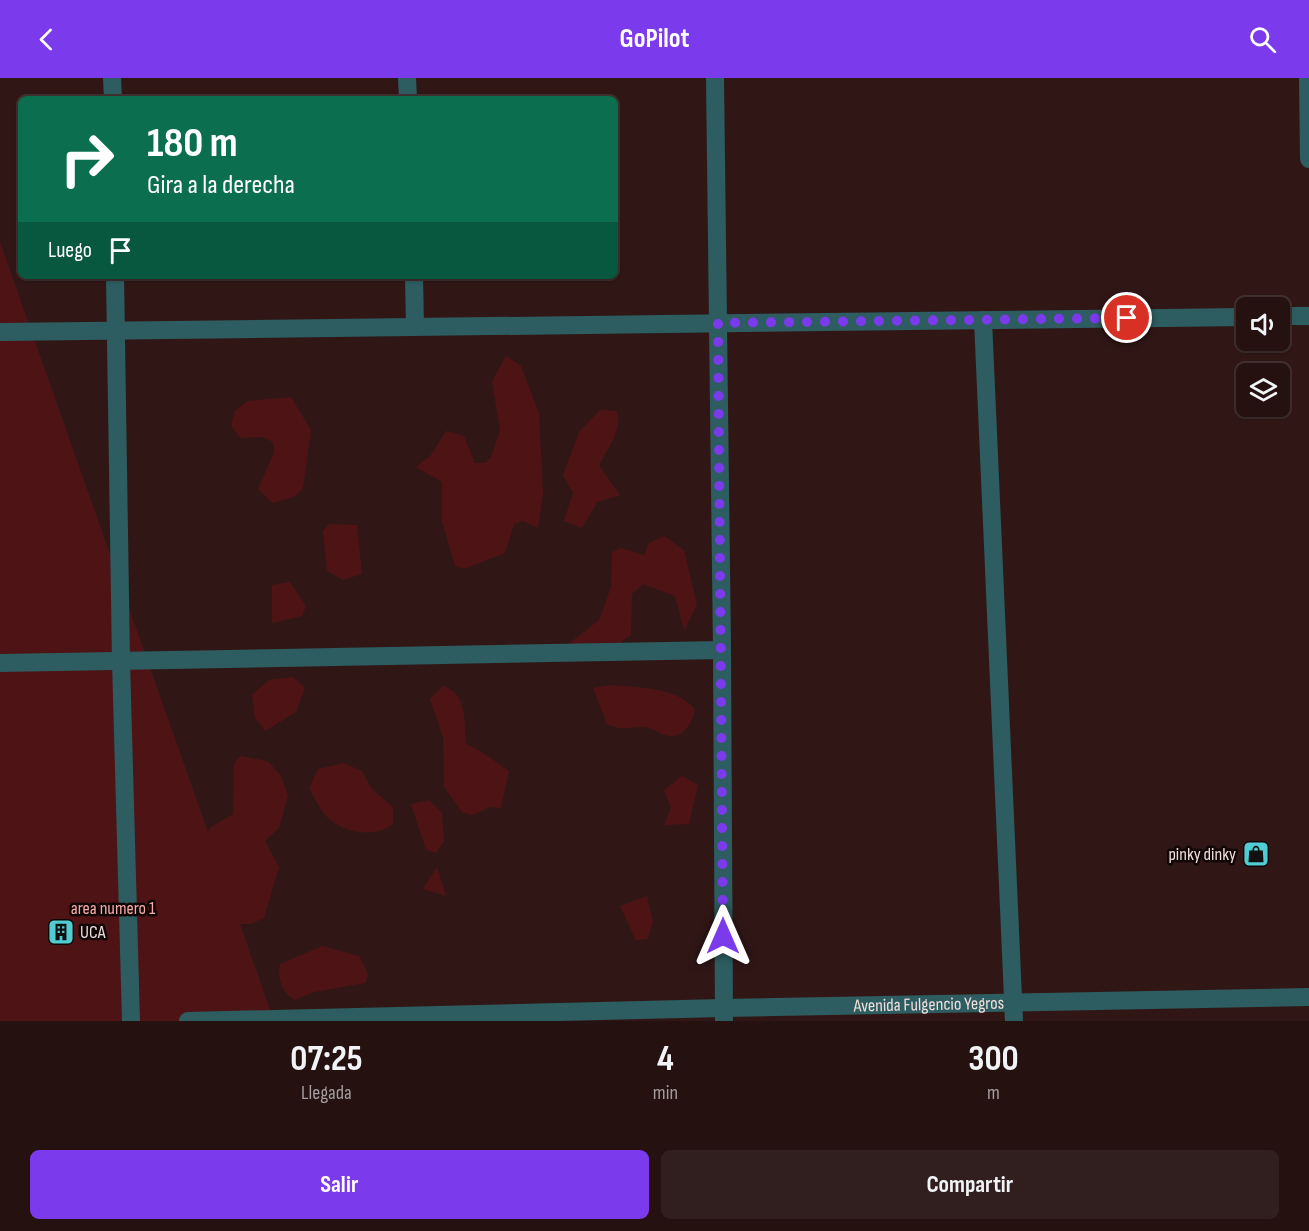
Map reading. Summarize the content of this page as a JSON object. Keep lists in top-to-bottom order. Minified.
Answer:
{"streets":{"street":["Avenida Fulgencio Yegros"]},"parks":["area numero 1"],"places":{"shop":["pinky dinky"],"building":["UCA"]},"page":{"header":"GoPilot","turn":["180 m","Gira a la derecha"],"then":"Luego","eta":["07:25","Llegada","4","min","300","m"],"buttons":["Salir","Compartir"]}}
